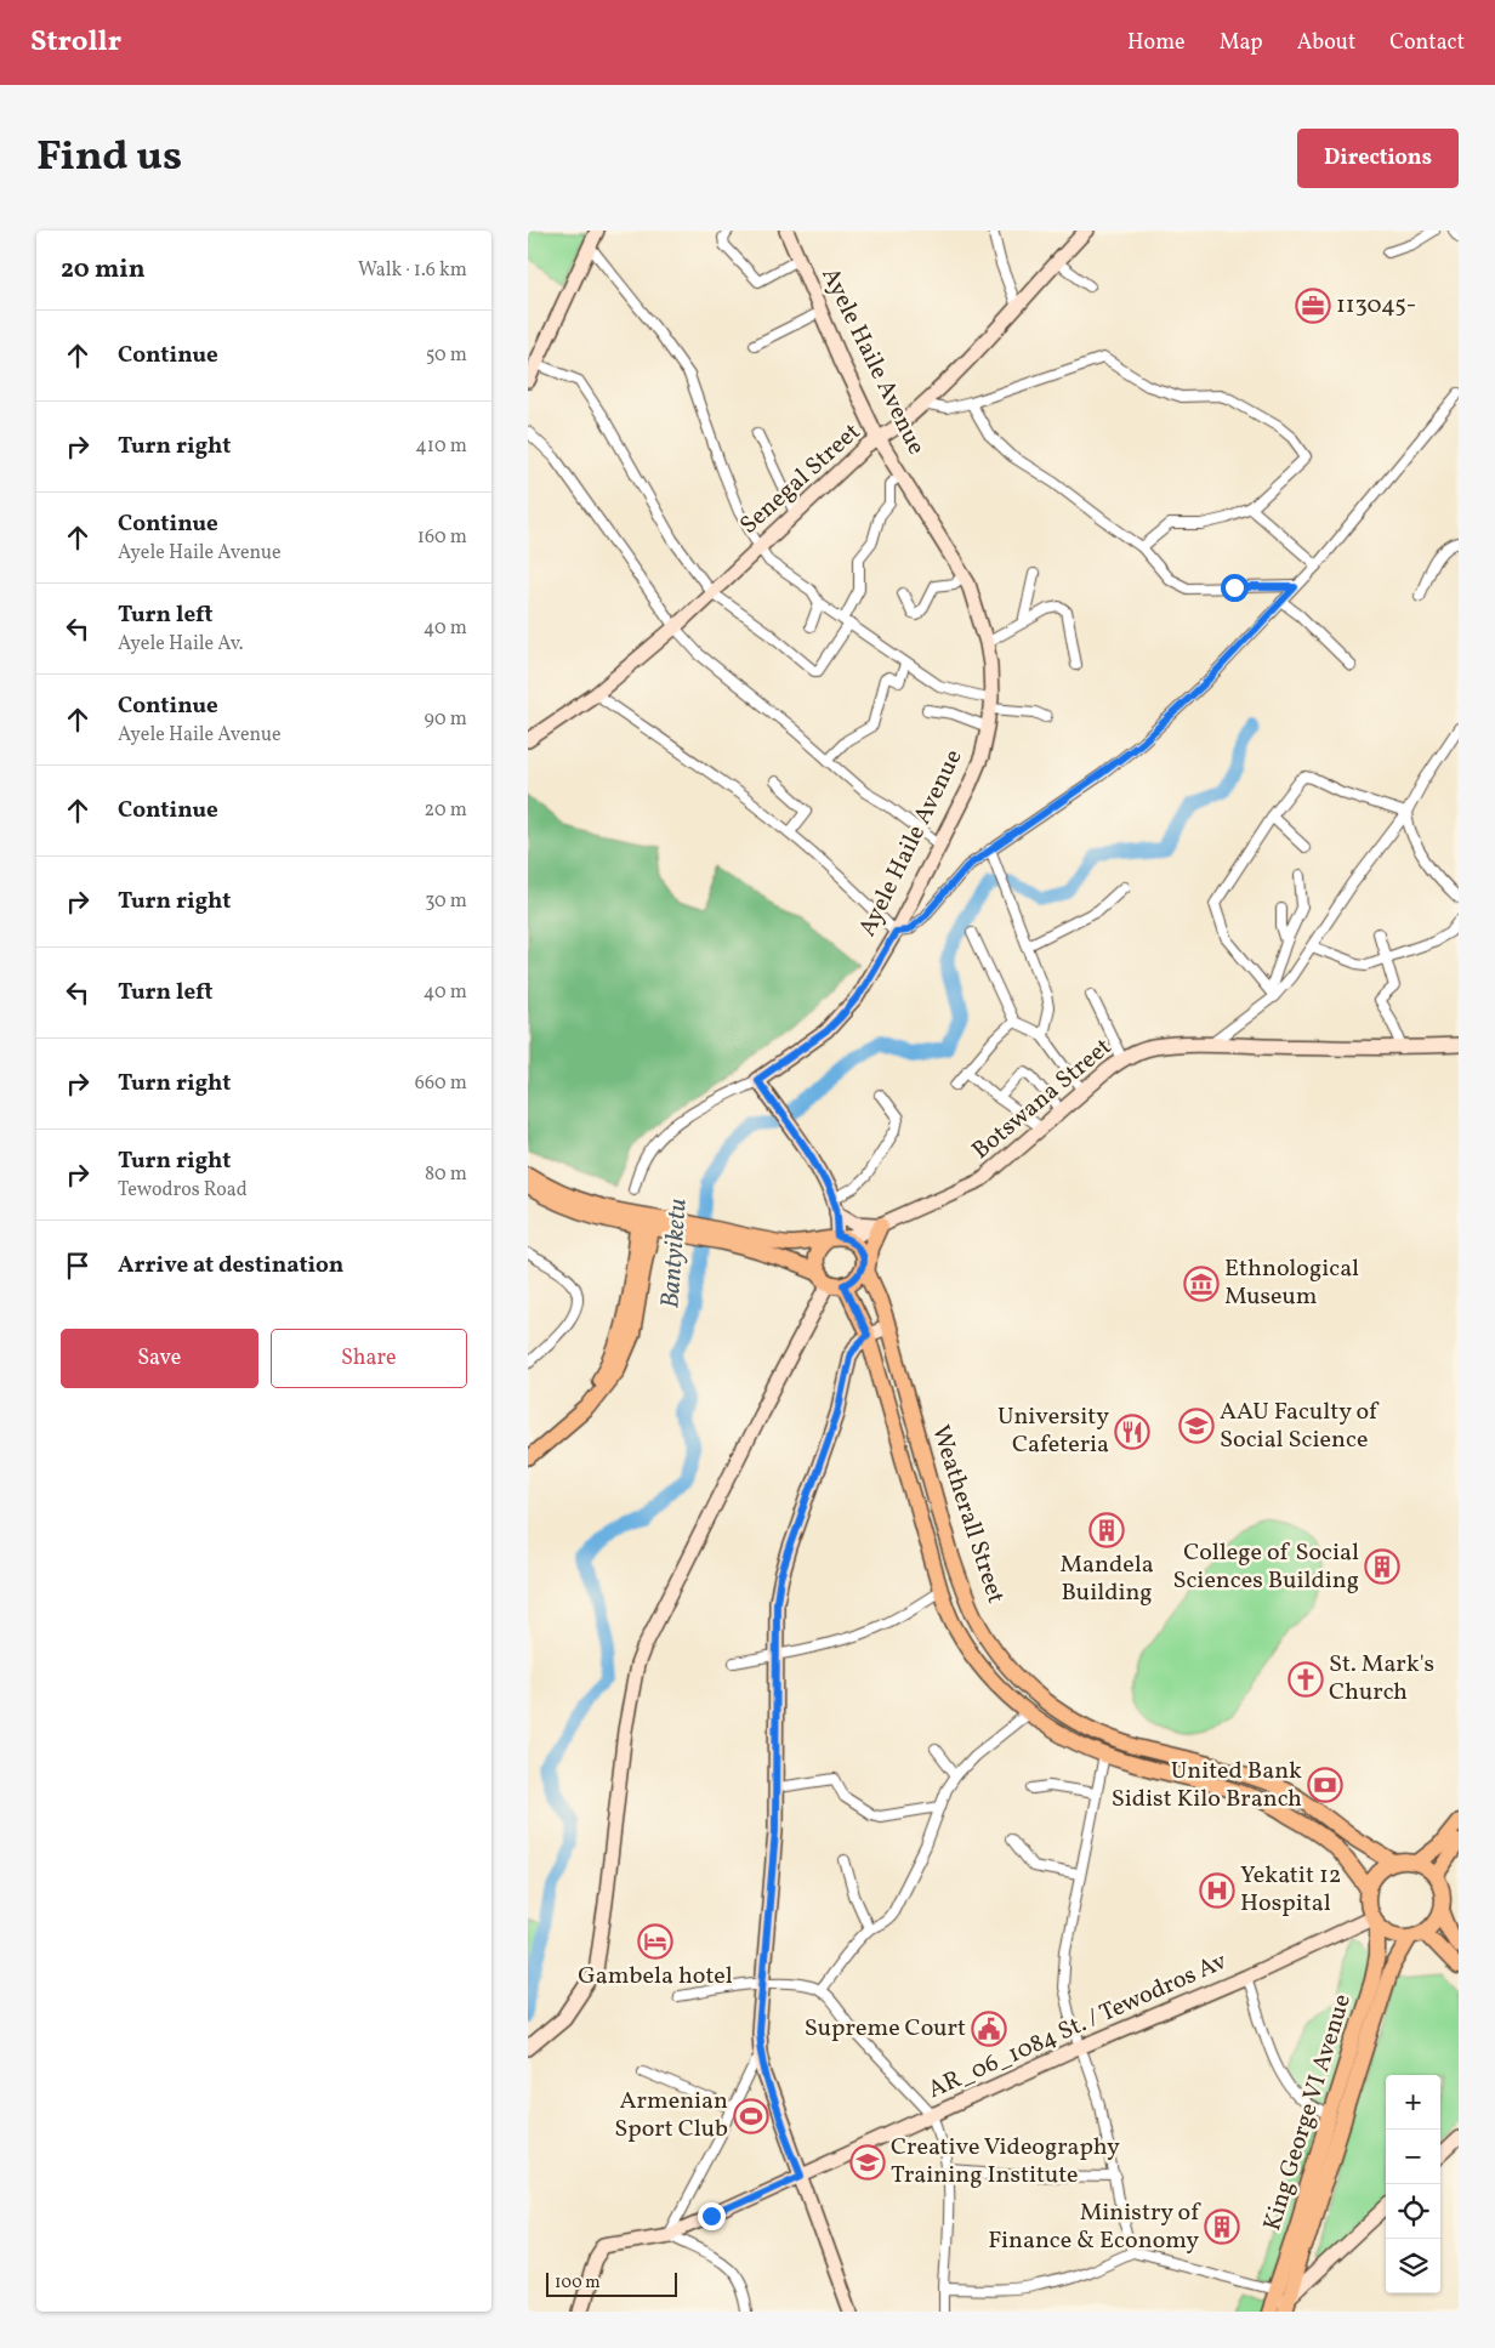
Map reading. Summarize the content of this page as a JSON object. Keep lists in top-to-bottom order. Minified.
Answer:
{"streets":{"main road":["Ayele Haile Avenue","Senegal Street","Botswana Street","Weatherall Street","AR_06_1084 St. / Tewodros Av","King George VI Avenue"]},"crossings":[["Ayele Haile Avenue","Senegal Street"],["Botswana Street","Weatherall Street"],["Weatherall Street","AR_06_1084 St. / Tewodros Av"],["Weatherall Street","King George VI Avenue"],["AR_06_1084 St. / Tewodros Av","King George VI Avenue"]],"water":["Bantyiketu"],"places":{"office":["113045-"],"museum":["Ethnological Museum"],"school or university":["AAU Faculty of Social Science","Creative Videography Training Institute"],"restaurant":["University Cafeteria"],"building":["Mandela Building","College of Social Sciences Building","Ministry of Finance & Economy"],"church":["St. Mark's Church"],"bank":["United Bank Sidist Kilo Branch"],"hospital":["Yekatit 12 Hospital"],"hotel":["Gambela hotel"],"public building":["Supreme Court"],"sports":["Armenian Sport Club"]},"scale_bar":"100 m","page":{"header":"Strollr","nav":["Home","Map","About","Contact"],"title":"Find us","buttons":["Directions",["Save","Share"]],"heading":["20 min","Walk · 1.6 km"],"list":[["Continue","50 m"],["Turn right","410 m"],["Continue","Ayele Haile Avenue","160 m"],["Turn left","Ayele Haile Av.","40 m"],["Continue","Ayele Haile Avenue","90 m"],["Continue","20 m"],["Turn right","30 m"],["Turn left","40 m"],["Turn right","660 m"],["Turn right","Tewodros Road","80 m"],"Arrive at destination"],"map_buttons":["+","−"],"scale":"100 m"}}
